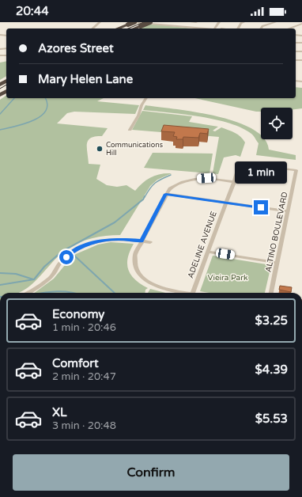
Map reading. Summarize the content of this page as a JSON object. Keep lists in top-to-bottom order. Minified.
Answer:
{"streets":{"street":["ALTINO BOULEVARD","ADELINE AVENUE"]},"crossings":[["ALTINO BOULEVARD","ADELINE AVENUE"]],"parks":["Vieira Park"],"places":["Communications Hill"],"page":{"status":"20:44","banner":["Azores Street","Mary Helen Lane"],"bubble":"1 min","list":[{"name":"Economy","note":"1 min · 20:46","value":"$3.25"},{"name":"Comfort","note":"2 min · 20:47","value":"$4.39"},{"name":"XL","note":"3 min · 20:48","value":"$5.53"}],"buttons":"Confirm"}}
